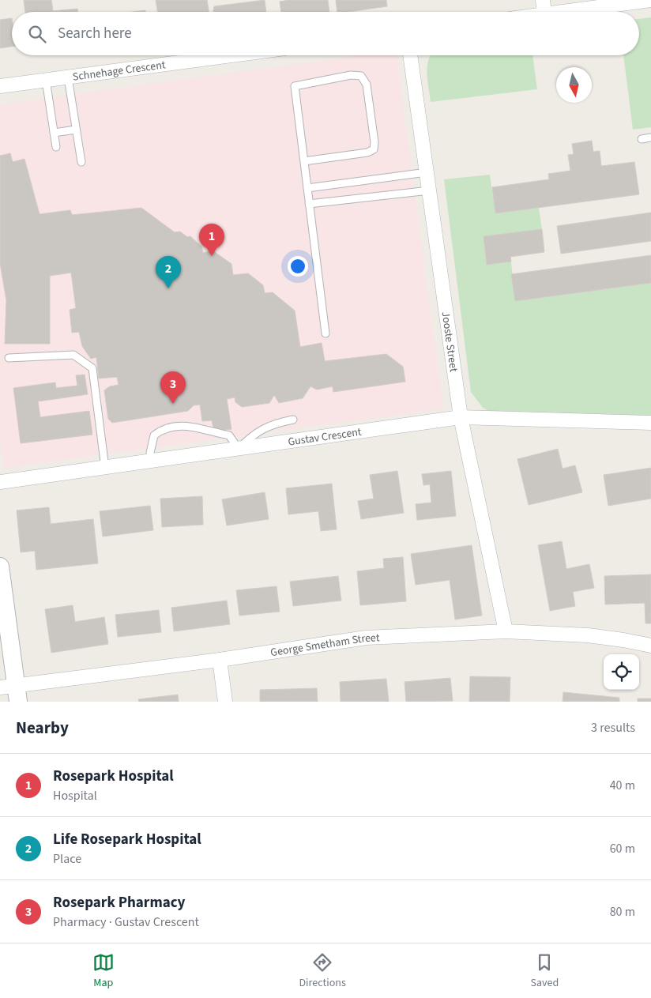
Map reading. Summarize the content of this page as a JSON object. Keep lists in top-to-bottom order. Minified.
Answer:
{"streets":{"street":["Schnehage Crescent","Jooste Street","Gustav Crescent","George Smetham Street"]},"crossings":[["Jooste Street","Gustav Crescent"],["Jooste Street","George Smetham Street"]],"north":"bottom","page":{"search":"Search here","pins":["1","2","3"],"heading":["Nearby","3 results"],"list":[{"mark":"1","name":"Rosepark Hospital","note":"Hospital","value":"40 m"},{"mark":"2","name":"Life Rosepark Hospital","note":"Place","value":"60 m"},{"mark":"3","name":"Rosepark Pharmacy","note":"Pharmacy · Gustav Crescent","value":"80 m"}],"nav":["Map","Directions","Saved"]}}
